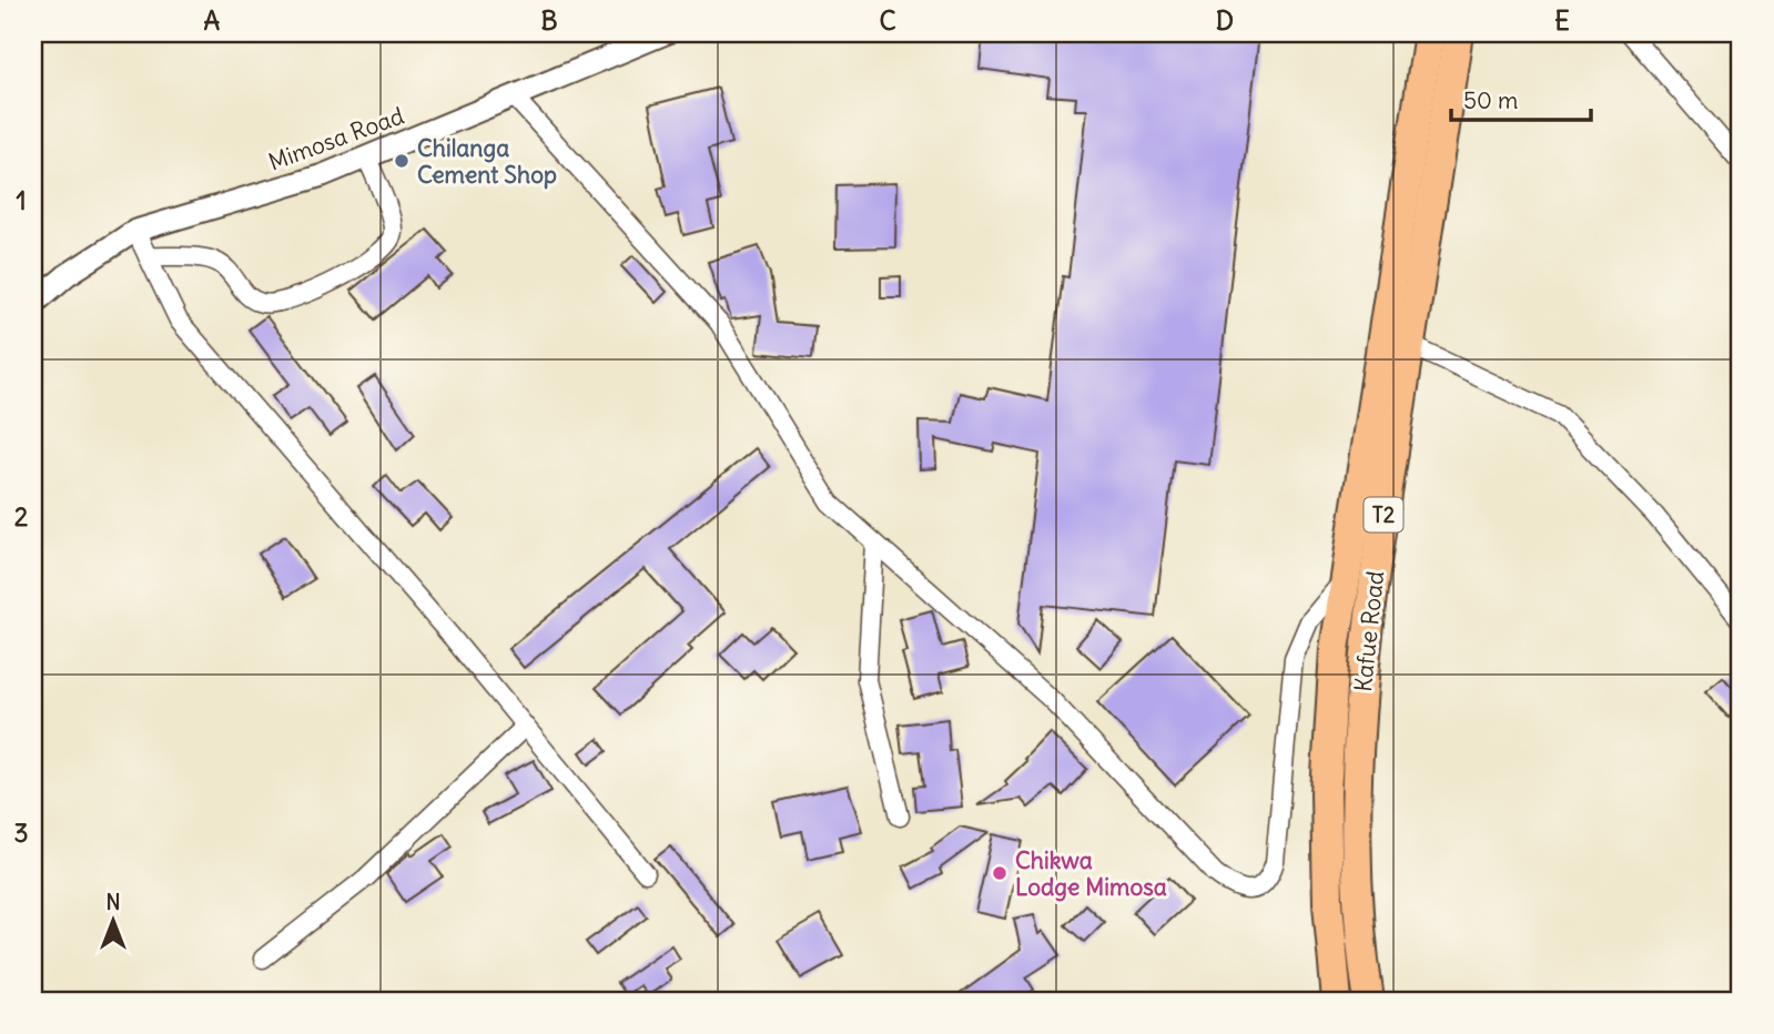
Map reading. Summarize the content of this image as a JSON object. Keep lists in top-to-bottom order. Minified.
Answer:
{"streets":{"highway":["T2","Kafue Road"],"street":["Mimosa Road"]},"places":["Chilanga Cement Shop","Chikwa Lodge Mimosa"],"scale_bar":"50 m","north":"top","grid":{"columns":["A","B","C","D","E"],"rows":["1","2","3"]}}
